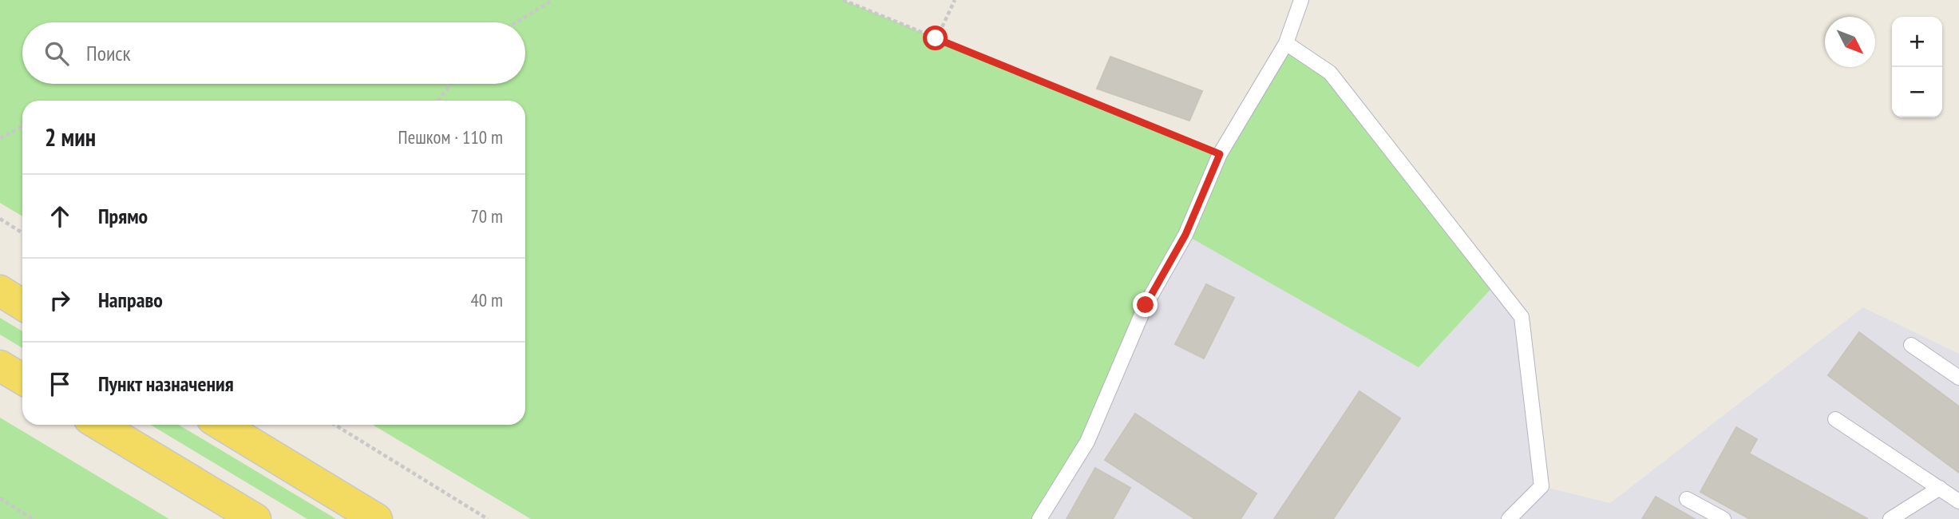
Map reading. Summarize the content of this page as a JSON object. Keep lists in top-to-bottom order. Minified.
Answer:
{"north":"bottom right","page":{"map_buttons":["+","−"],"search":"Поиск","heading":["2 мин","Пешком · 110 m"],"list":[["Прямо","70 m"],["Направо","40 m"],"Пункт назначения"]}}
